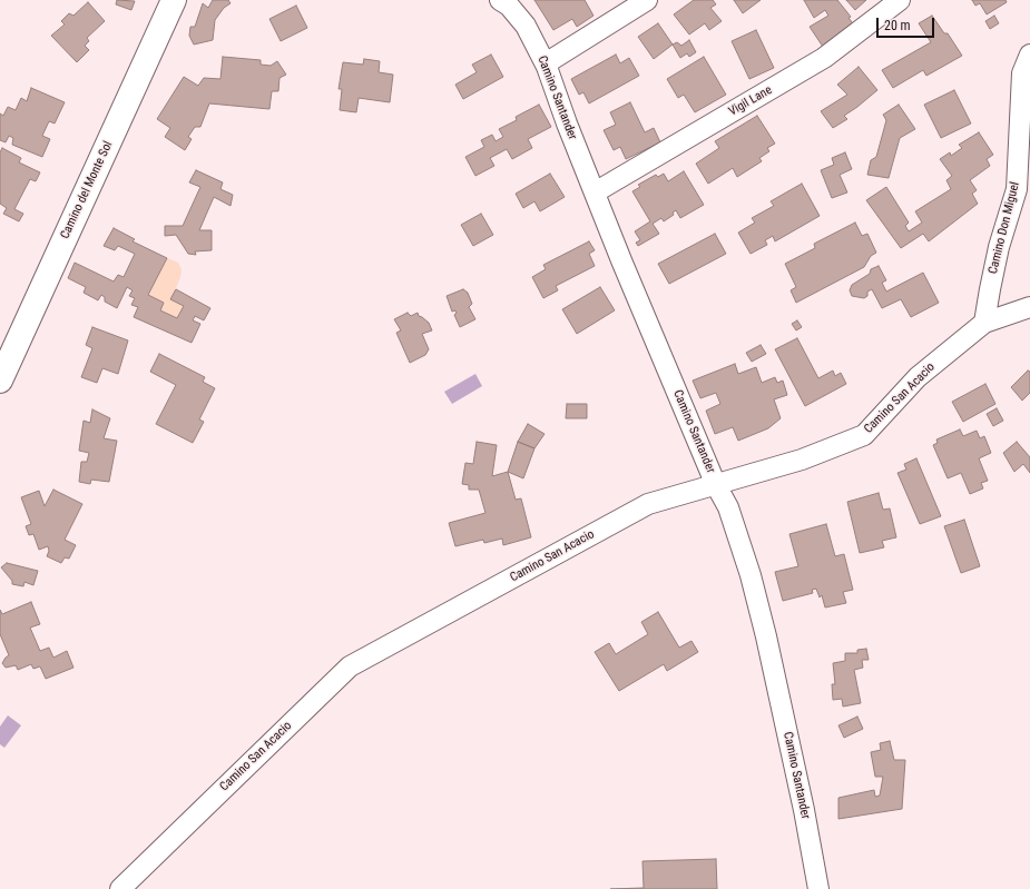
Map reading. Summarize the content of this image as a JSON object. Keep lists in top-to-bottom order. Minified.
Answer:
{"streets":{"street":["Camino Santander","Vigil Lane","Camino del Monte Sol","Camino Don Miguel","Camino San Acacio"]},"crossings":[["Camino Santander","Vigil Lane"],["Camino Santander","Camino San Acacio"],["Camino Don Miguel","Camino San Acacio"]],"scale_bar":"20 m"}
